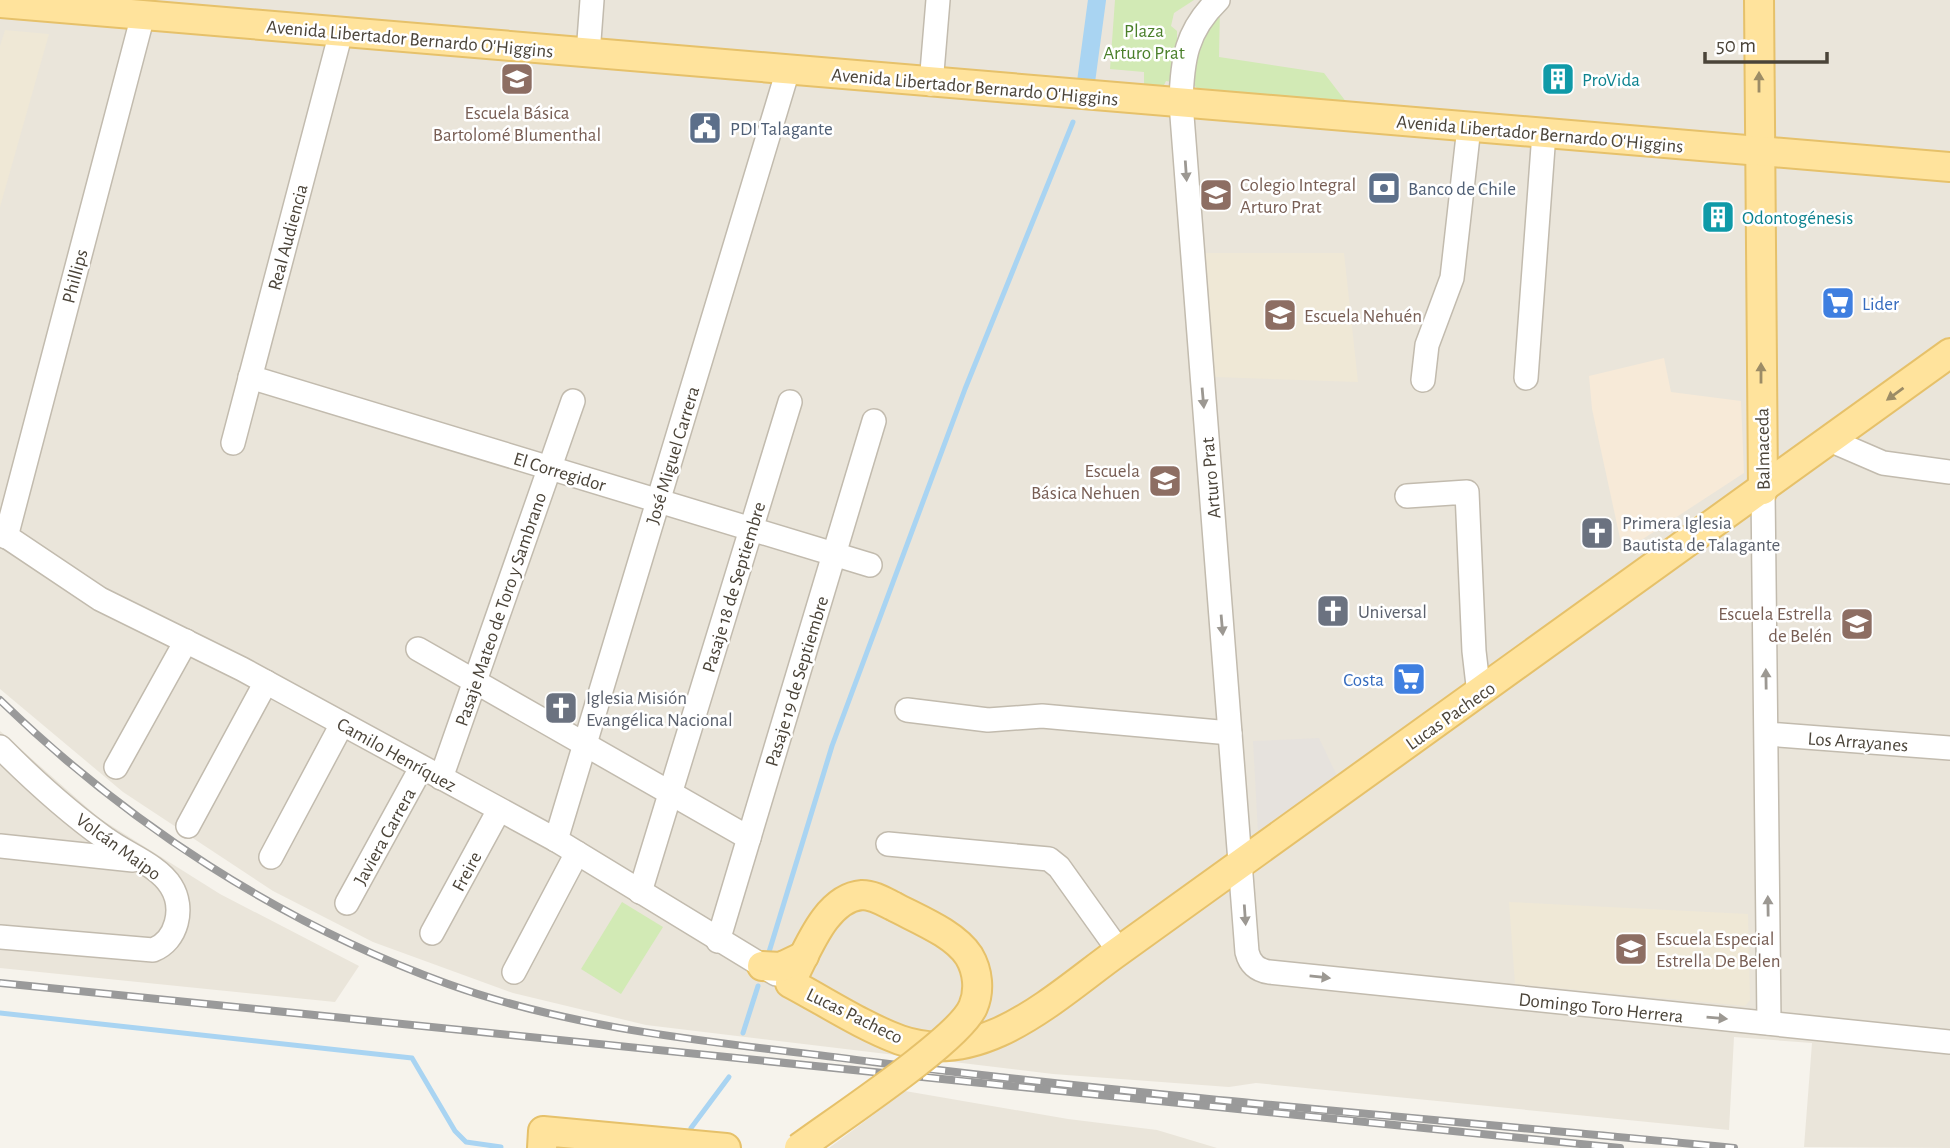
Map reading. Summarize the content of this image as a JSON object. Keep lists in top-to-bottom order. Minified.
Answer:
{"streets":{"main road":["Avenida Libertador Bernardo O'Higgins","Balmaceda","Lucas Pacheco"],"street":["Real Audiencia","Phillips","José Miguel Carrera","El Corregidor","Arturo Prat","Pasaje 18 de Septiembre","Pasaje Mateo de Toro y Sambrano","Pasaje 19 de Septiembre","Los Arrayanes","Camilo Henríquez","Javiera Carrera","Volcán Maipo","Freire","Domingo Toro Herrera"]},"crossings":[["Avenida Libertador Bernardo O'Higgins","Real Audiencia"],["Avenida Libertador Bernardo O'Higgins","Phillips"],["Avenida Libertador Bernardo O'Higgins","Balmaceda"],["Avenida Libertador Bernardo O'Higgins","José Miguel Carrera"],["Avenida Libertador Bernardo O'Higgins","Arturo Prat"],["Real Audiencia","El Corregidor"],["Phillips","Camilo Henríquez"],["Balmaceda","Lucas Pacheco"],["Balmaceda","Los Arrayanes"],["Balmaceda","Domingo Toro Herrera"],["José Miguel Carrera","El Corregidor"],["José Miguel Carrera","Camilo Henríquez"],["El Corregidor","Pasaje 18 de Septiembre"],["El Corregidor","Pasaje Mateo de Toro y Sambrano"],["El Corregidor","Pasaje 19 de Septiembre"],["Arturo Prat","Lucas Pacheco"],["Arturo Prat","Domingo Toro Herrera"],["Pasaje 18 de Septiembre","Camilo Henríquez"],["Pasaje Mateo de Toro y Sambrano","Camilo Henríquez"],["Pasaje Mateo de Toro y Sambrano","Javiera Carrera"],["Pasaje 19 de Septiembre","Camilo Henríquez"],["Lucas Pacheco","Camilo Henríquez"],["Camilo Henríquez","Javiera Carrera"],["Camilo Henríquez","Freire"]],"one_way":["Balmaceda","Arturo Prat","Domingo Toro Herrera"],"parks":["Plaza Arturo Prat"],"places":{"school or university":["Escuela Básica Bartolomé Blumenthal","Colegio Integral Arturo Prat","Escuela Nehuén","Escuela Básica Nehuen","Escuela Estrella de Belén","Escuela Especial Estrella De Belen"],"building":["ProVida","Odontogénesis"],"public building":["PDI Talagante"],"bank":["Banco de Chile"],"supermarket":["Lider","Costa"],"church":["Primera Iglesia Bautista de Talagante","Universal","Iglesia Misión Evangélica Nacional"]},"scale_bar":"50 m"}
